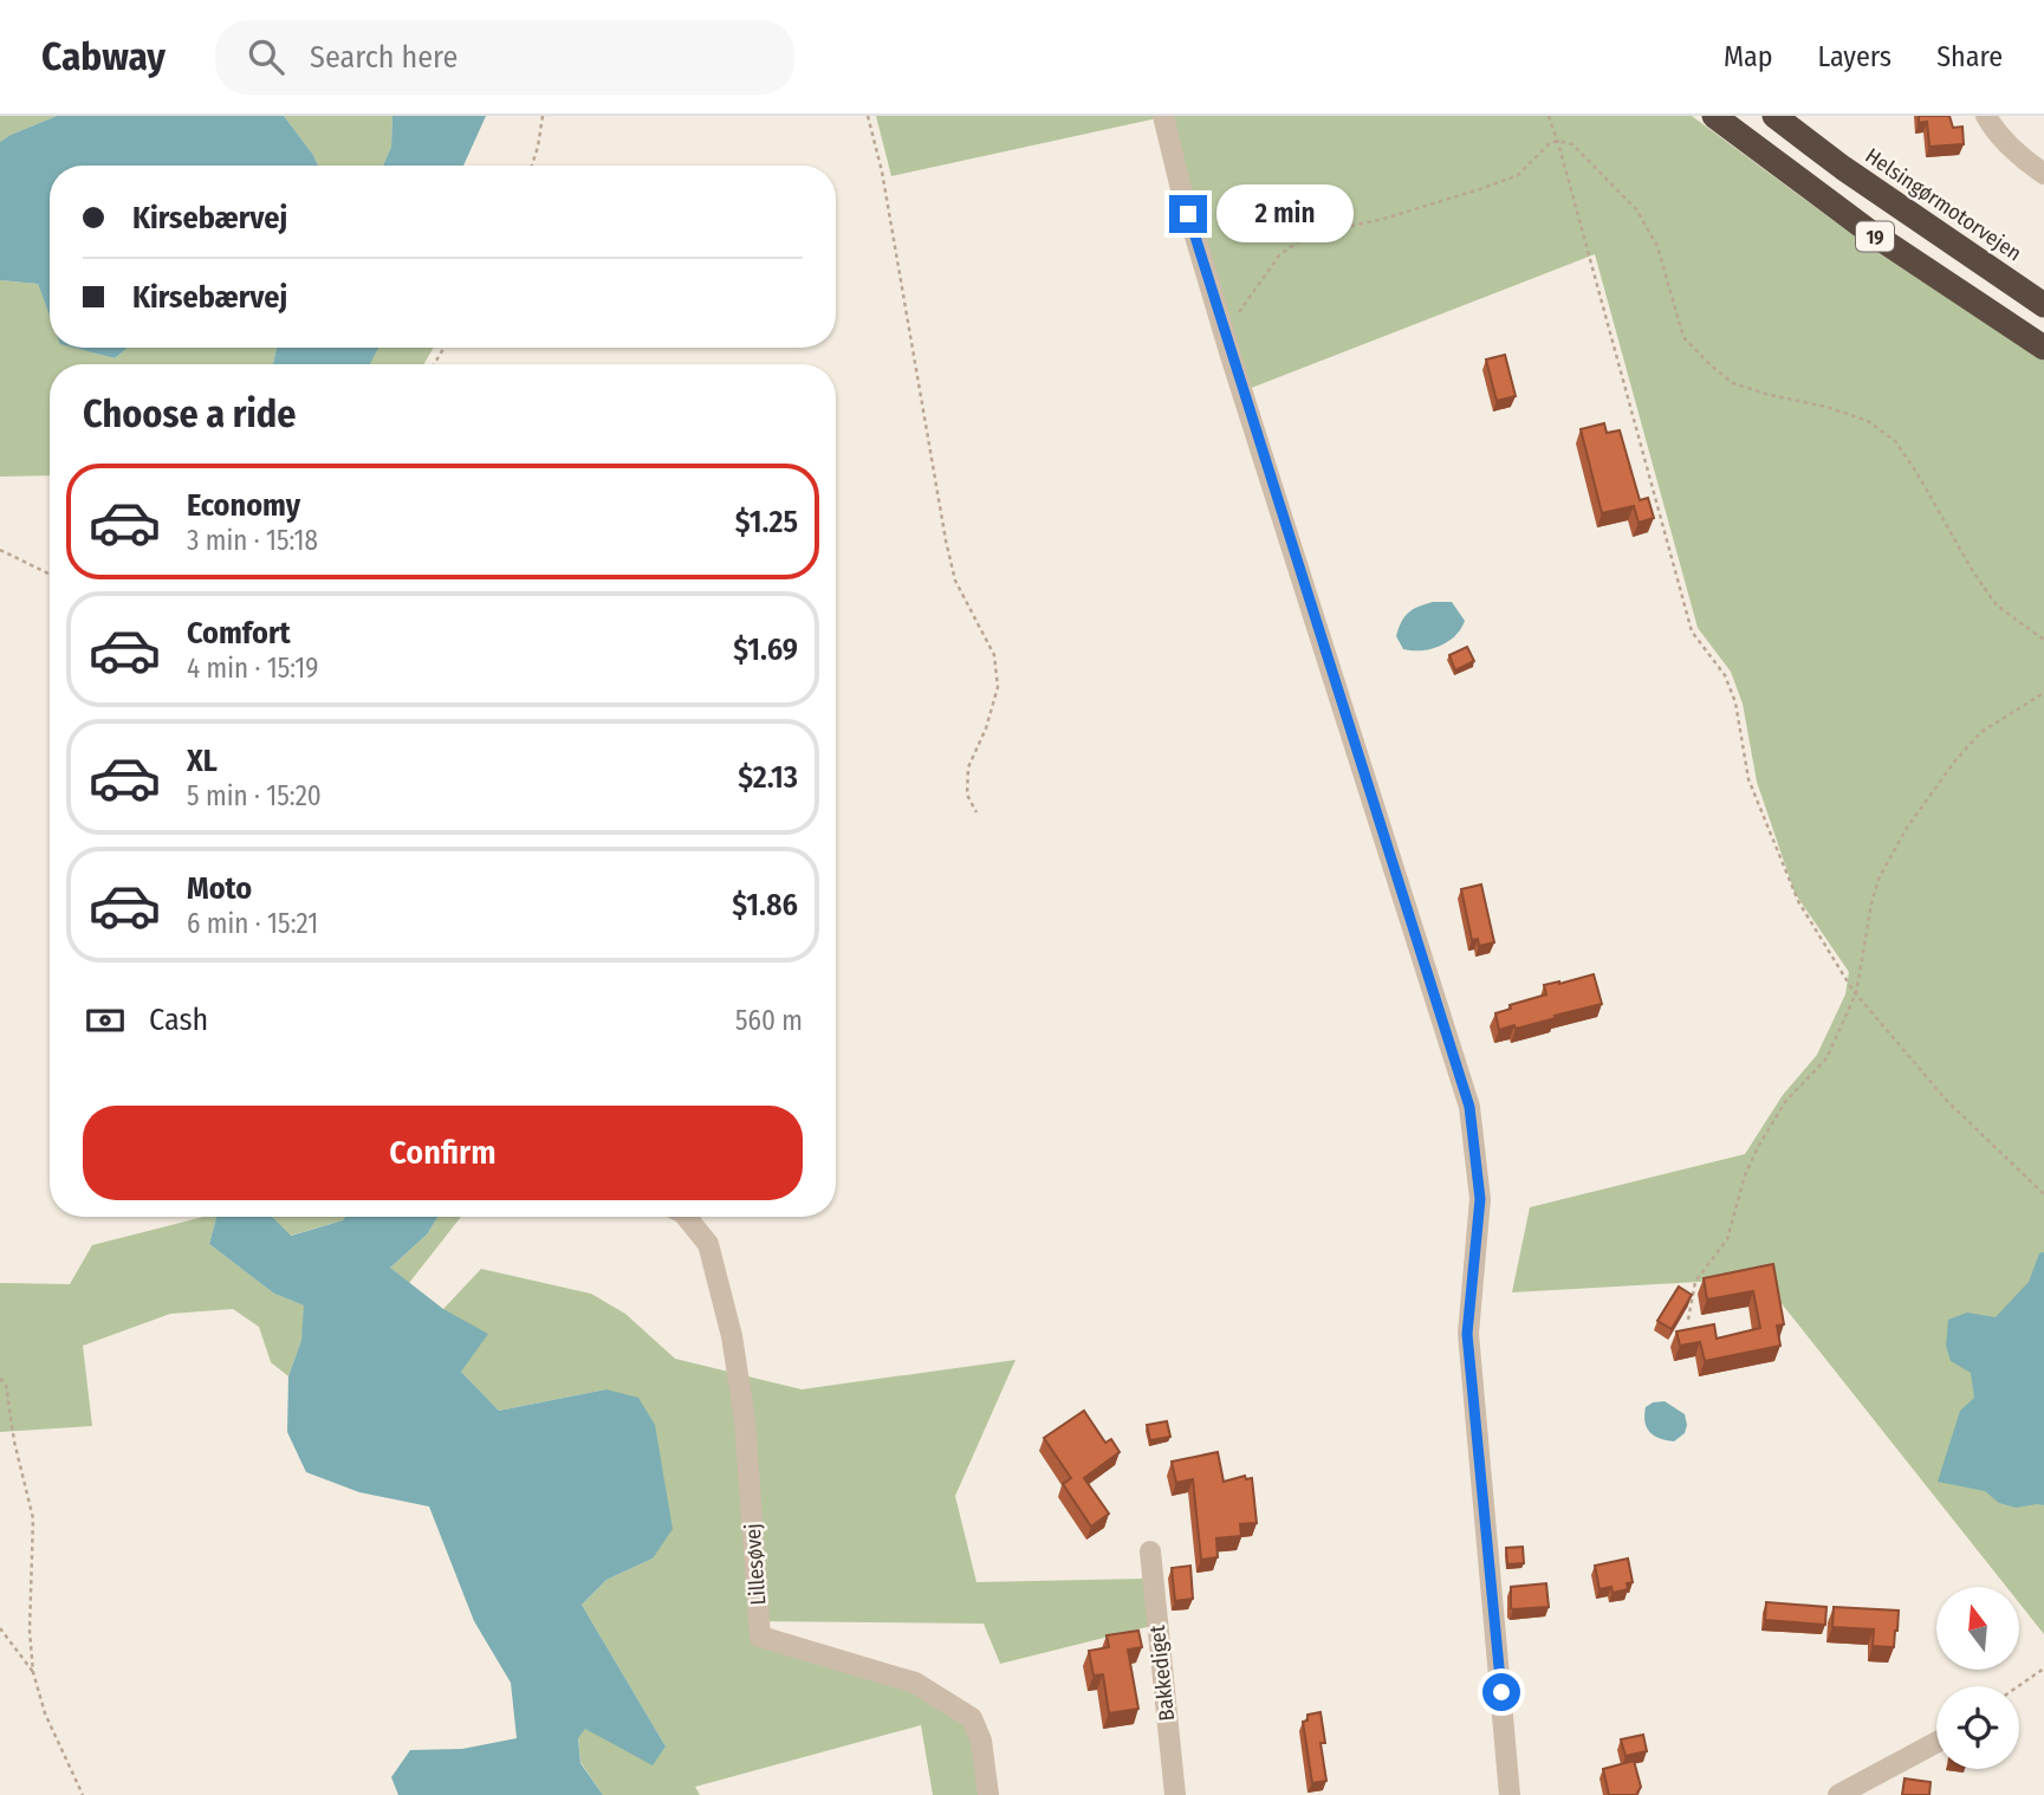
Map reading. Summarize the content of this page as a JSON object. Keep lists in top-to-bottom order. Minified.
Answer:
{"streets":{"highway":["Helsingørmotorvejen","19"],"street":["Lillesøvej","Bakkediget"]},"north":"top","page":{"header":"Cabway","search":"Search here","nav":["Map","Layers","Share"],"banner":["Kirsebærvej","Kirsebærvej"],"bubble":"2 min","heading":"Choose a ride","list":[{"name":"Economy","note":"3 min · 15:18","value":"$1.25"},{"name":"Comfort","note":"4 min · 15:19","value":"$1.69"},{"name":"XL","note":"5 min · 15:20","value":"$2.13"},{"name":"Moto","note":"6 min · 15:21","value":"$1.86"}],"pay":["Cash","560 m"],"buttons":"Confirm"}}
